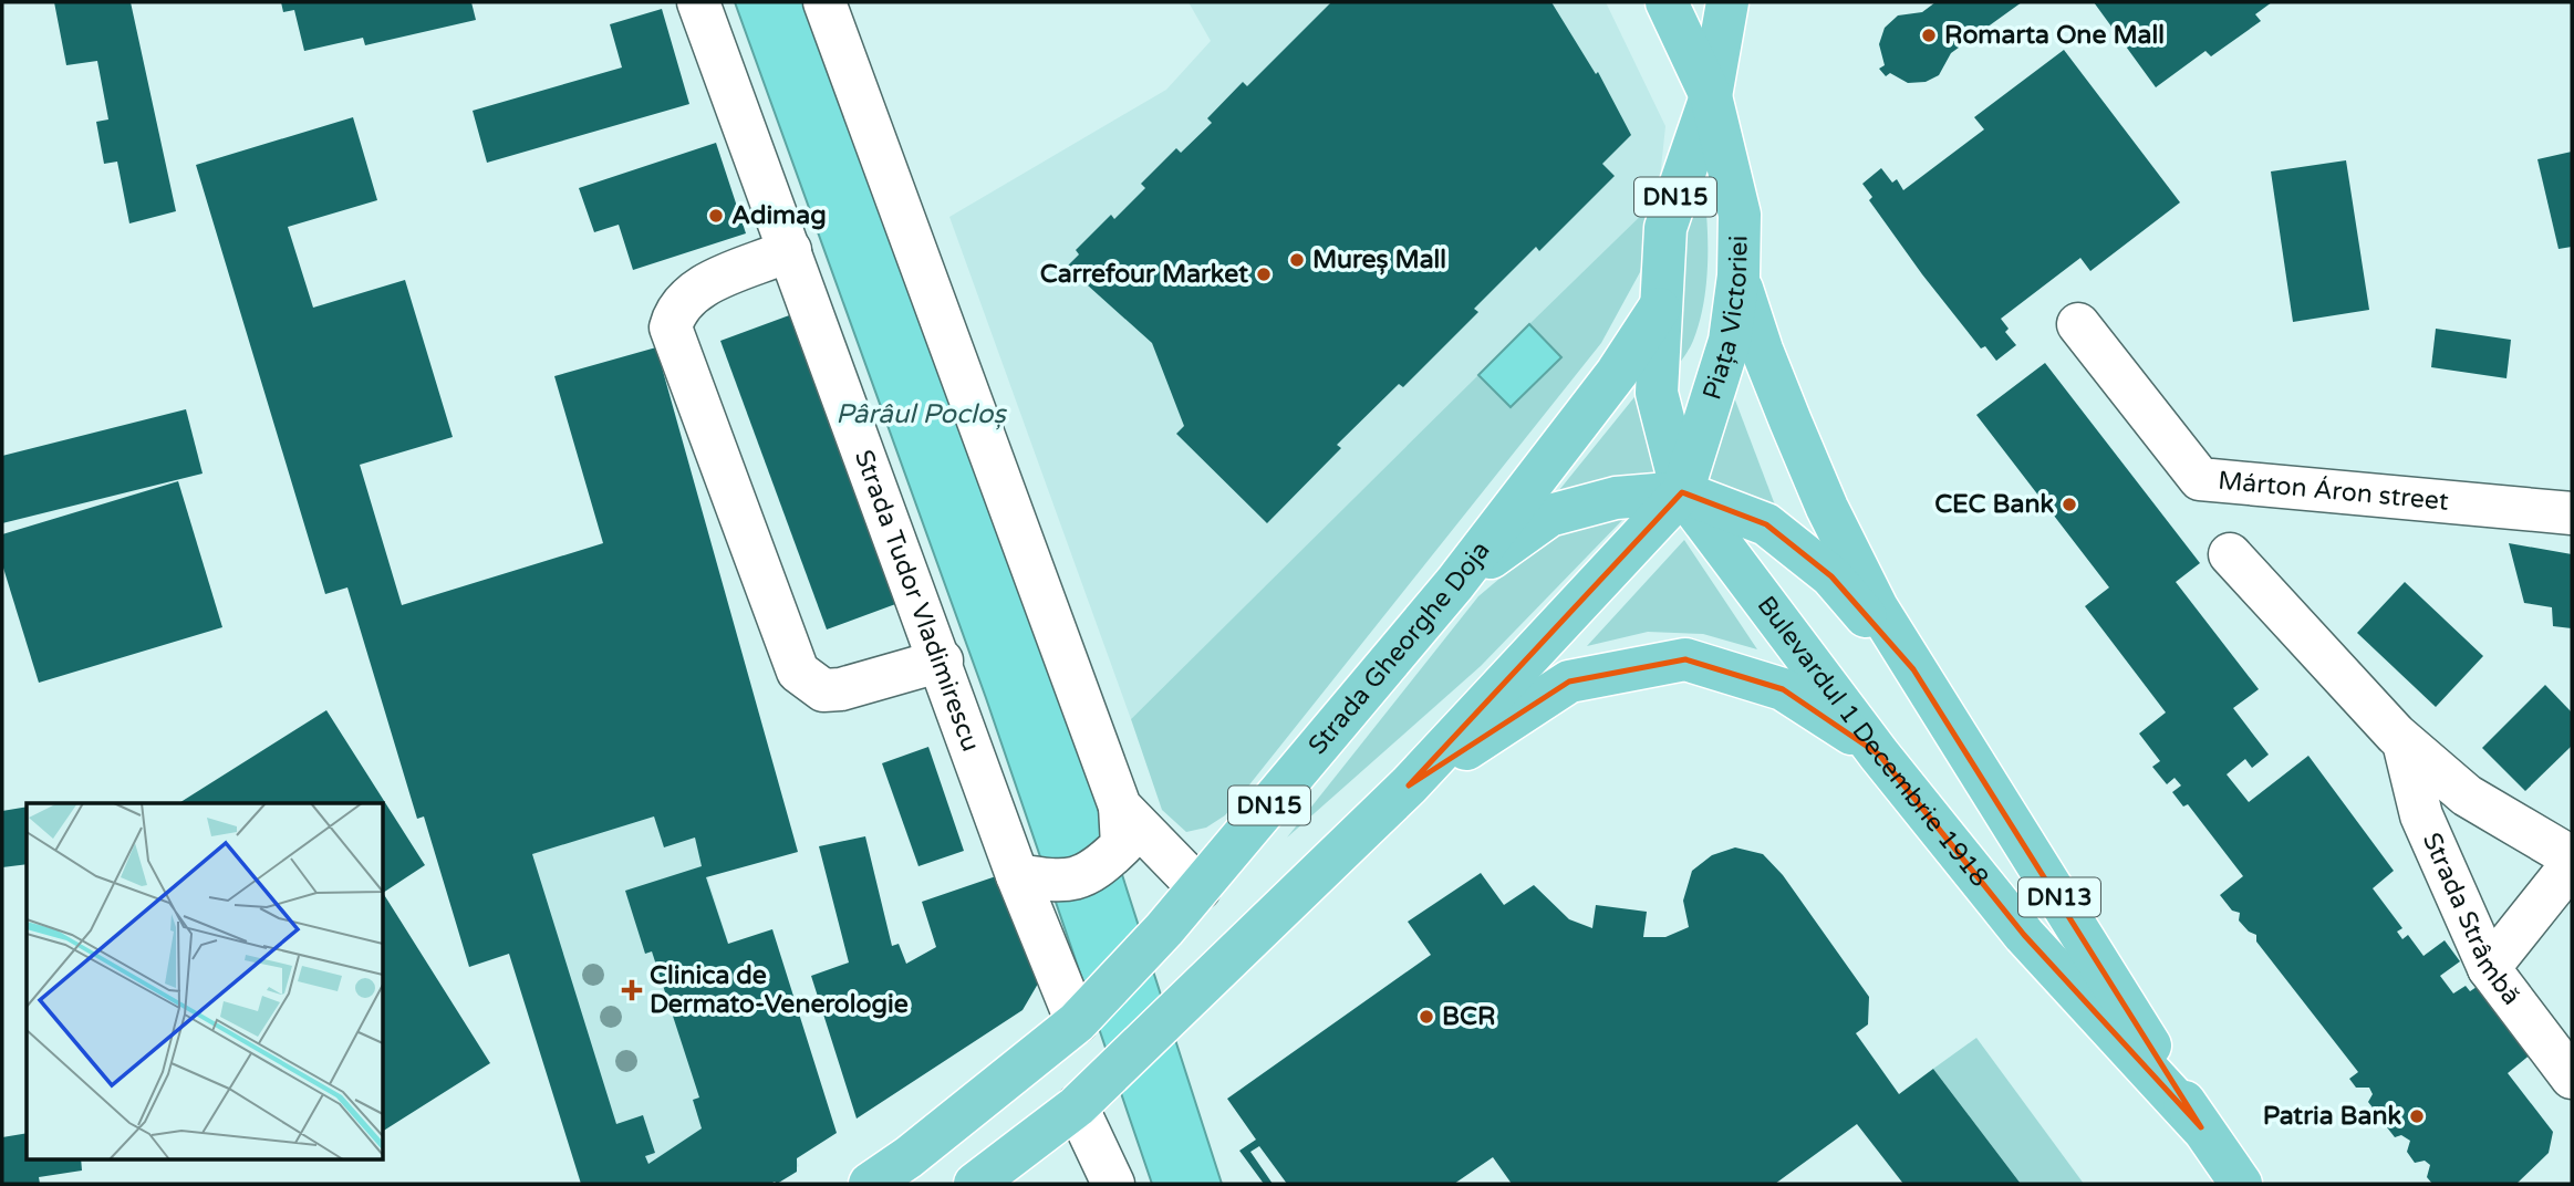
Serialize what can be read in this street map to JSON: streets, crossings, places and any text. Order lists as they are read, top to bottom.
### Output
{
  "streets": {
    "main road": [
      "DN15",
      "Piața Victoriei",
      "Strada Gheorghe Doja",
      "Bulevardul 1 Decembrie 1918",
      "DN13"
    ],
    "street": ["Márton Áron street", "Strada Tudor Vladimirescu", "Strada Strâmbă"]
  },
  "crossings": [
    ["DN15", "Piața Victoriei"],
    ["DN15", "Bulevardul 1 Decembrie 1918"],
    ["Piața Victoriei", "Strada Gheorghe Doja"],
    ["Piața Victoriei", "Bulevardul 1 Decembrie 1918"],
    ["Strada Tudor Vladimirescu", "Strada Gheorghe Doja"],
    ["Strada Gheorghe Doja", "Bulevardul 1 Decembrie 1918"]
  ],
  "water": ["Pârâul Pocloș"],
  "places": {
    "other": [
      "Romarta One Mall",
      "Adimag",
      "Mureș Mall",
      "Carrefour Market",
      "CEC Bank",
      "BCR",
      "Patria Bank"
    ],
    "health": ["Clinica de Dermato-Venerologie"]
  }
}
